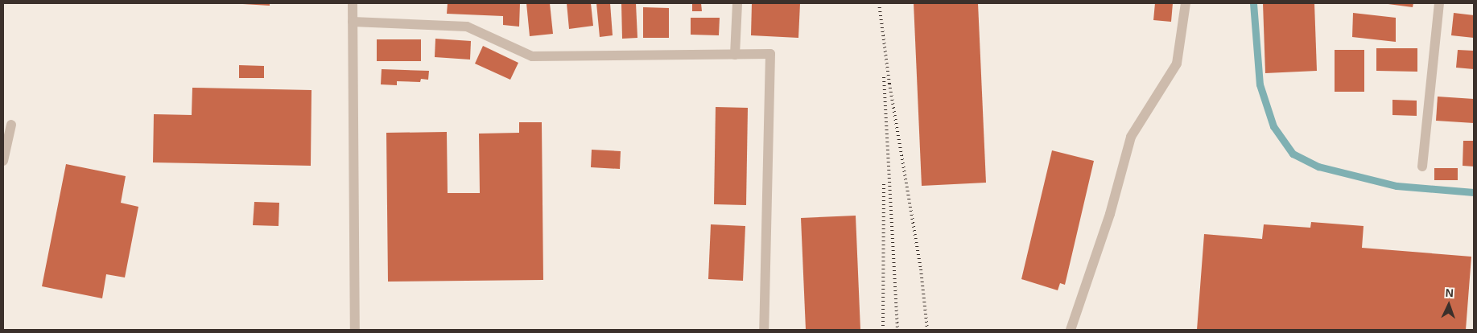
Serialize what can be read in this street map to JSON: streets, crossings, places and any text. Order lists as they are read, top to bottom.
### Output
{
  "north": "top"
}
